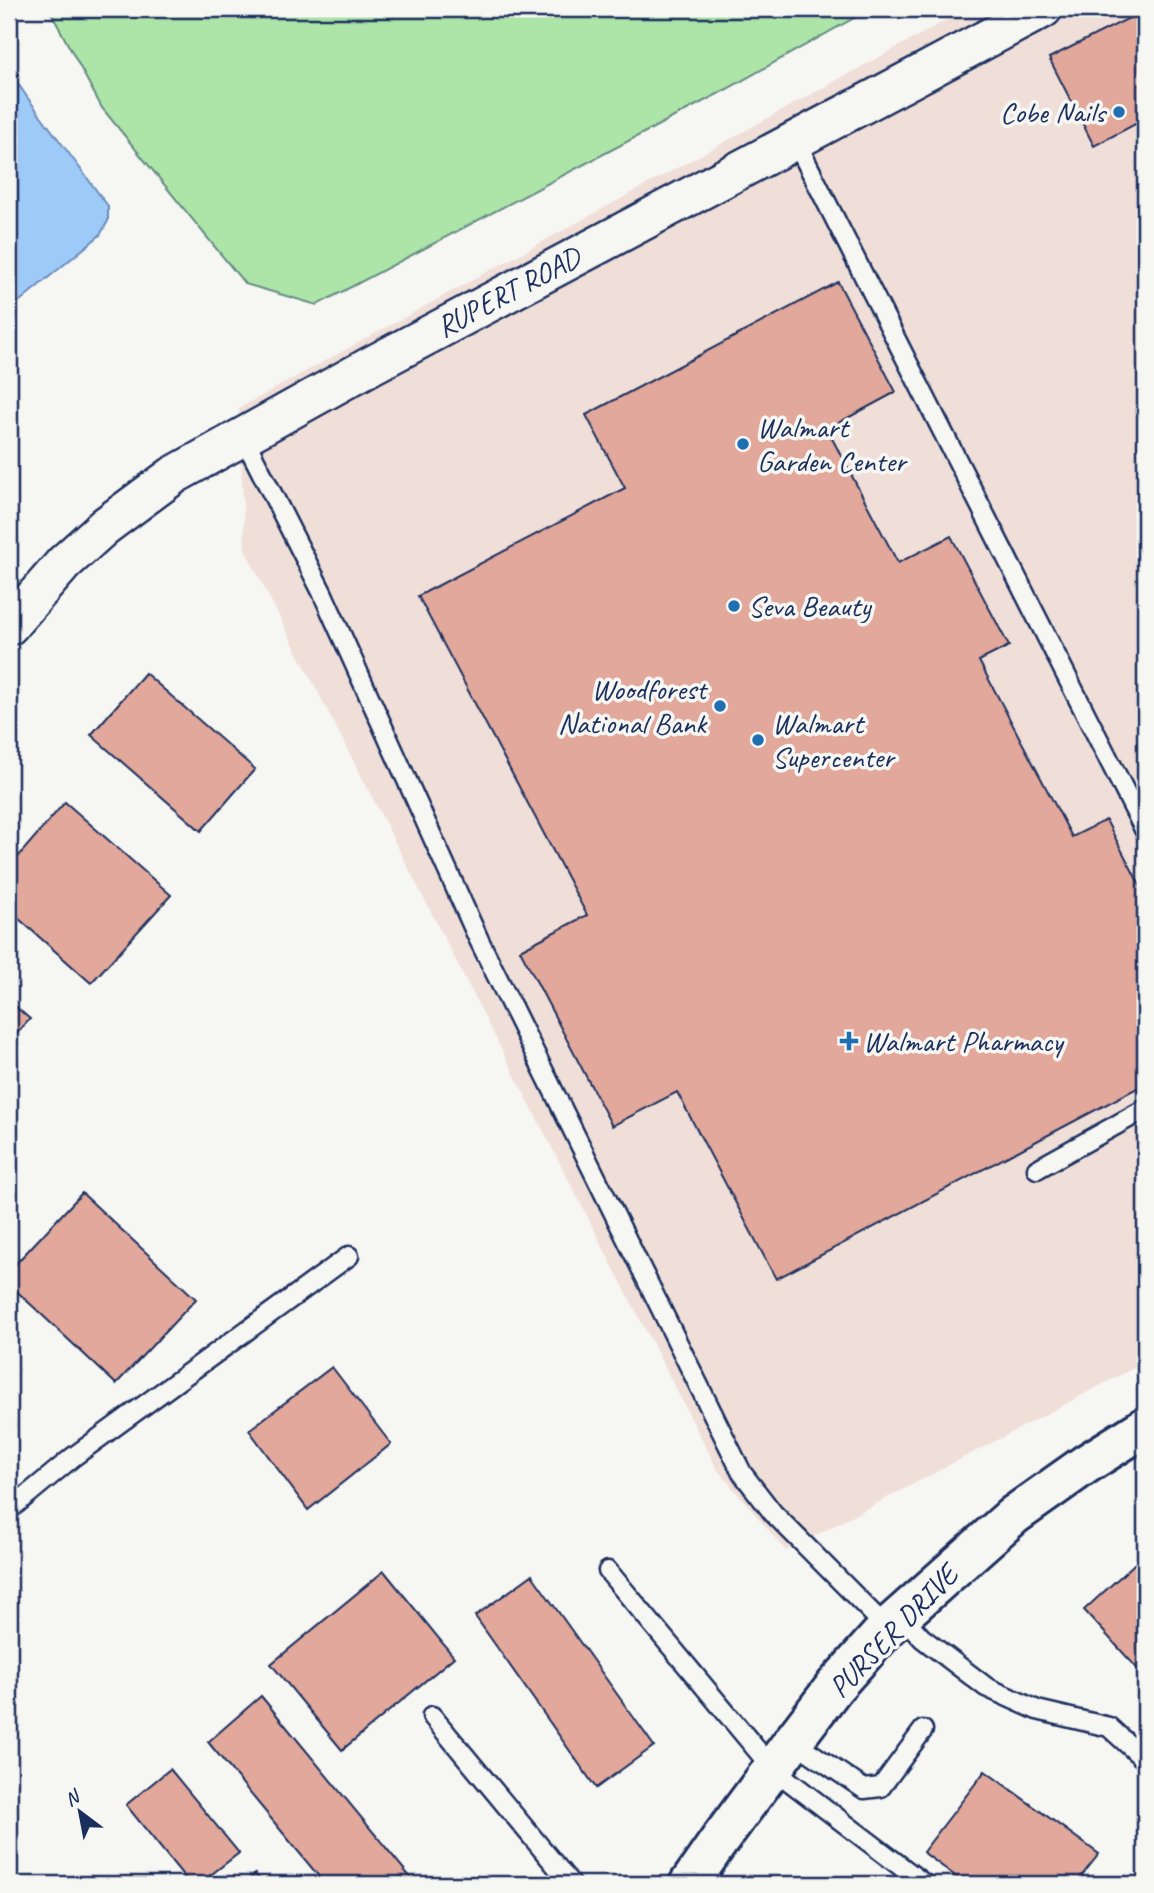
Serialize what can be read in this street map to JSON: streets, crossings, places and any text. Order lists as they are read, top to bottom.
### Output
{
  "streets": {
    "street": ["RUPERT ROAD", "PURSER DRIVE"]
  },
  "places": {
    "other": [
      "Cobe Nails",
      "Walmart Garden Center",
      "Seva Beauty",
      "Woodforest National Bank",
      "Walmart Supercenter"
    ],
    "health": ["Walmart Pharmacy"]
  },
  "north": "top left"
}
